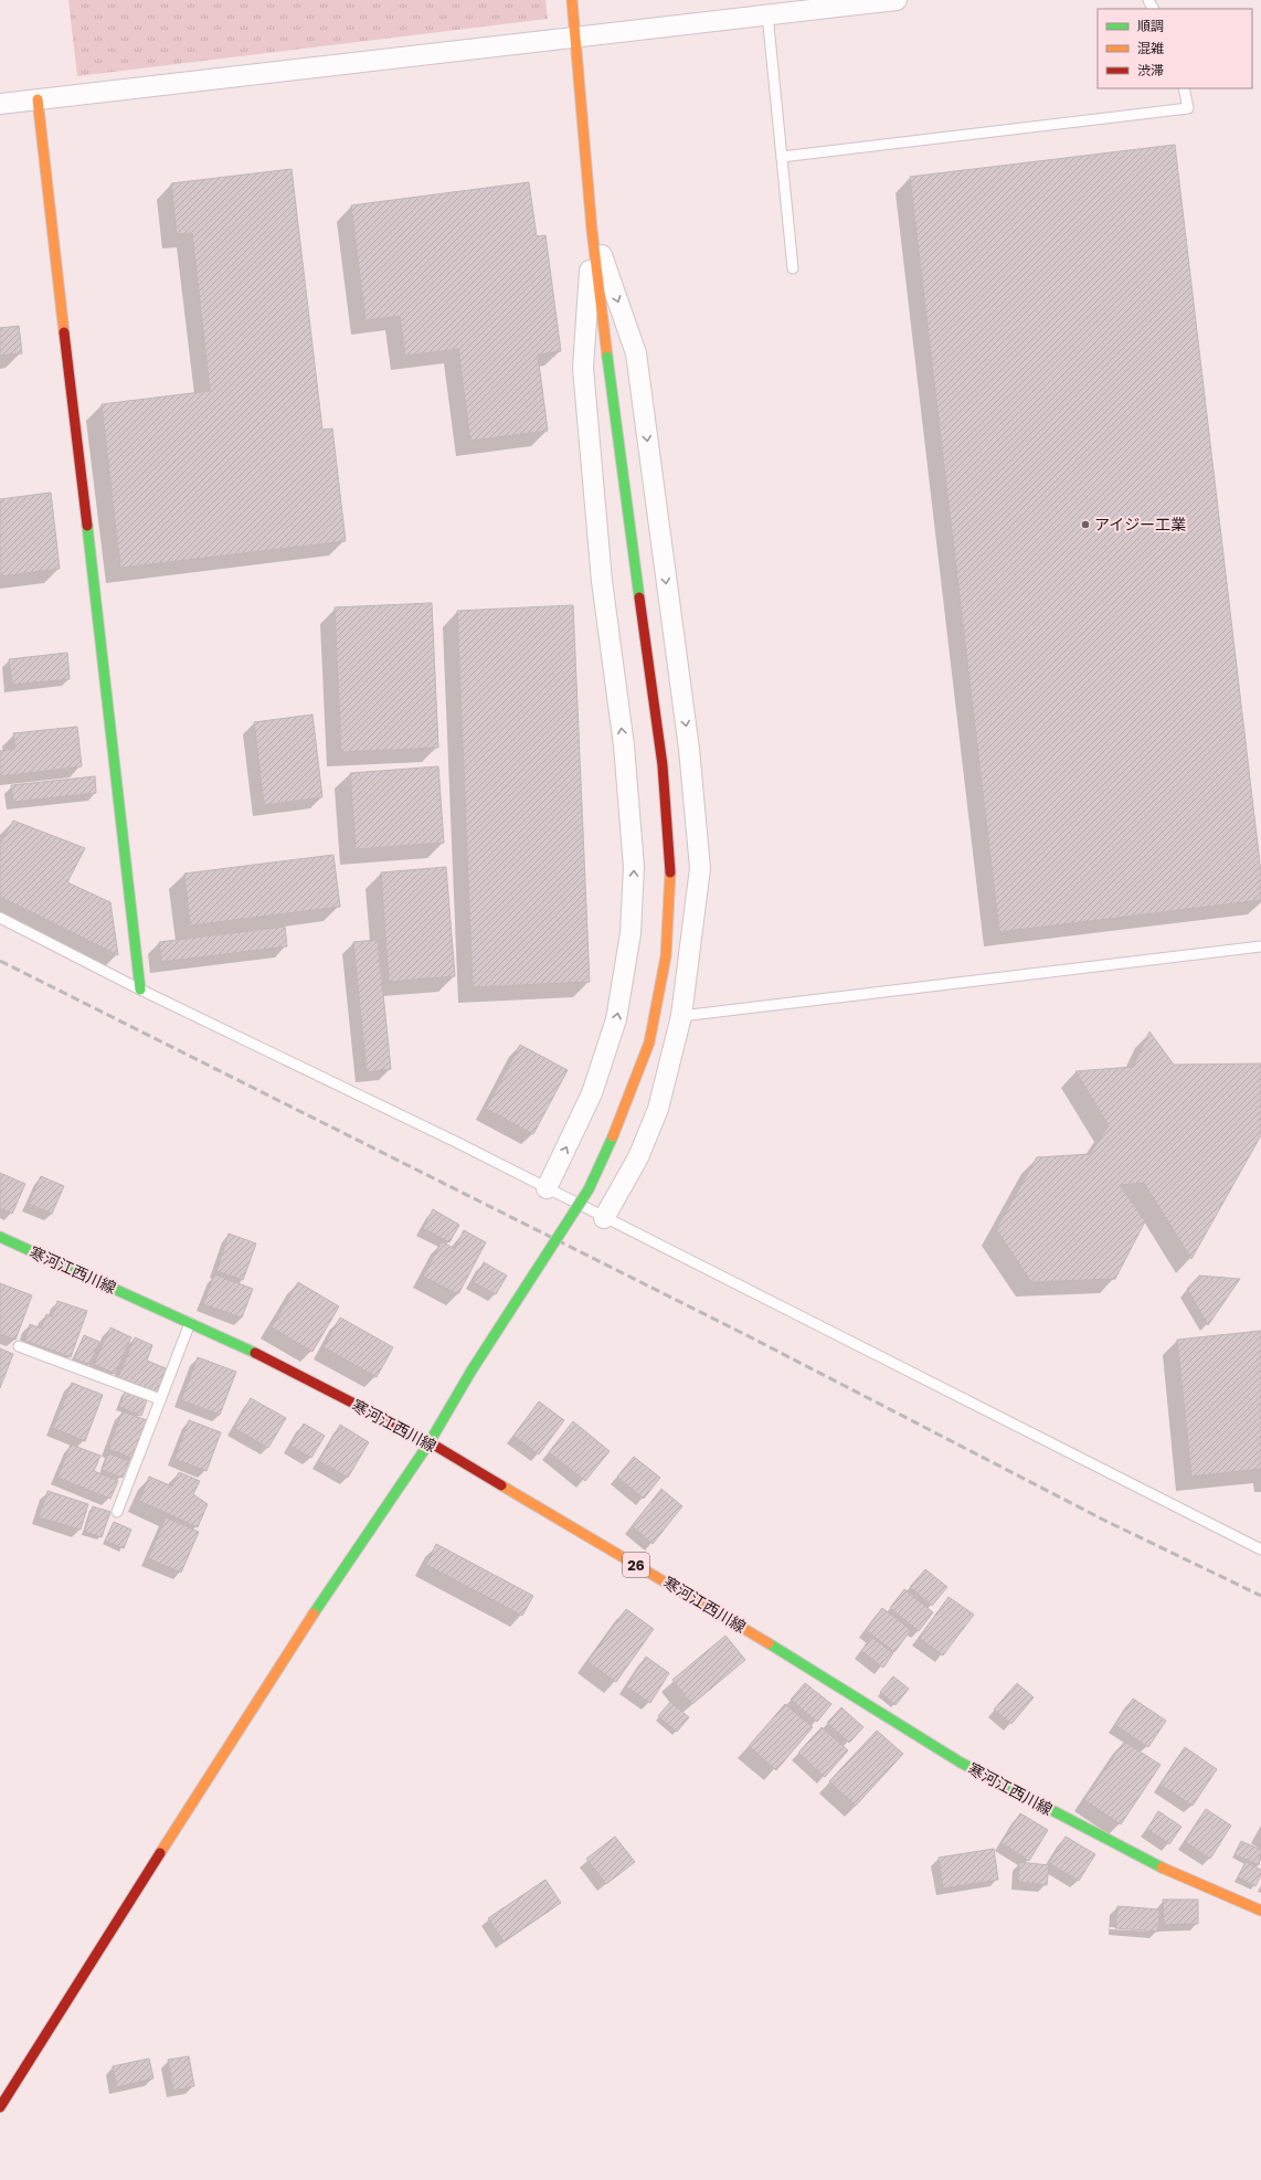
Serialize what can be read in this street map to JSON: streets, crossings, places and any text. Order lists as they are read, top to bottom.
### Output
{
  "streets": {
    "street": ["寒河江西川線", "26"]
  },
  "places": ["アイジー工業"],
  "legend": ["順調", "混雑", "渋滞"]
}
